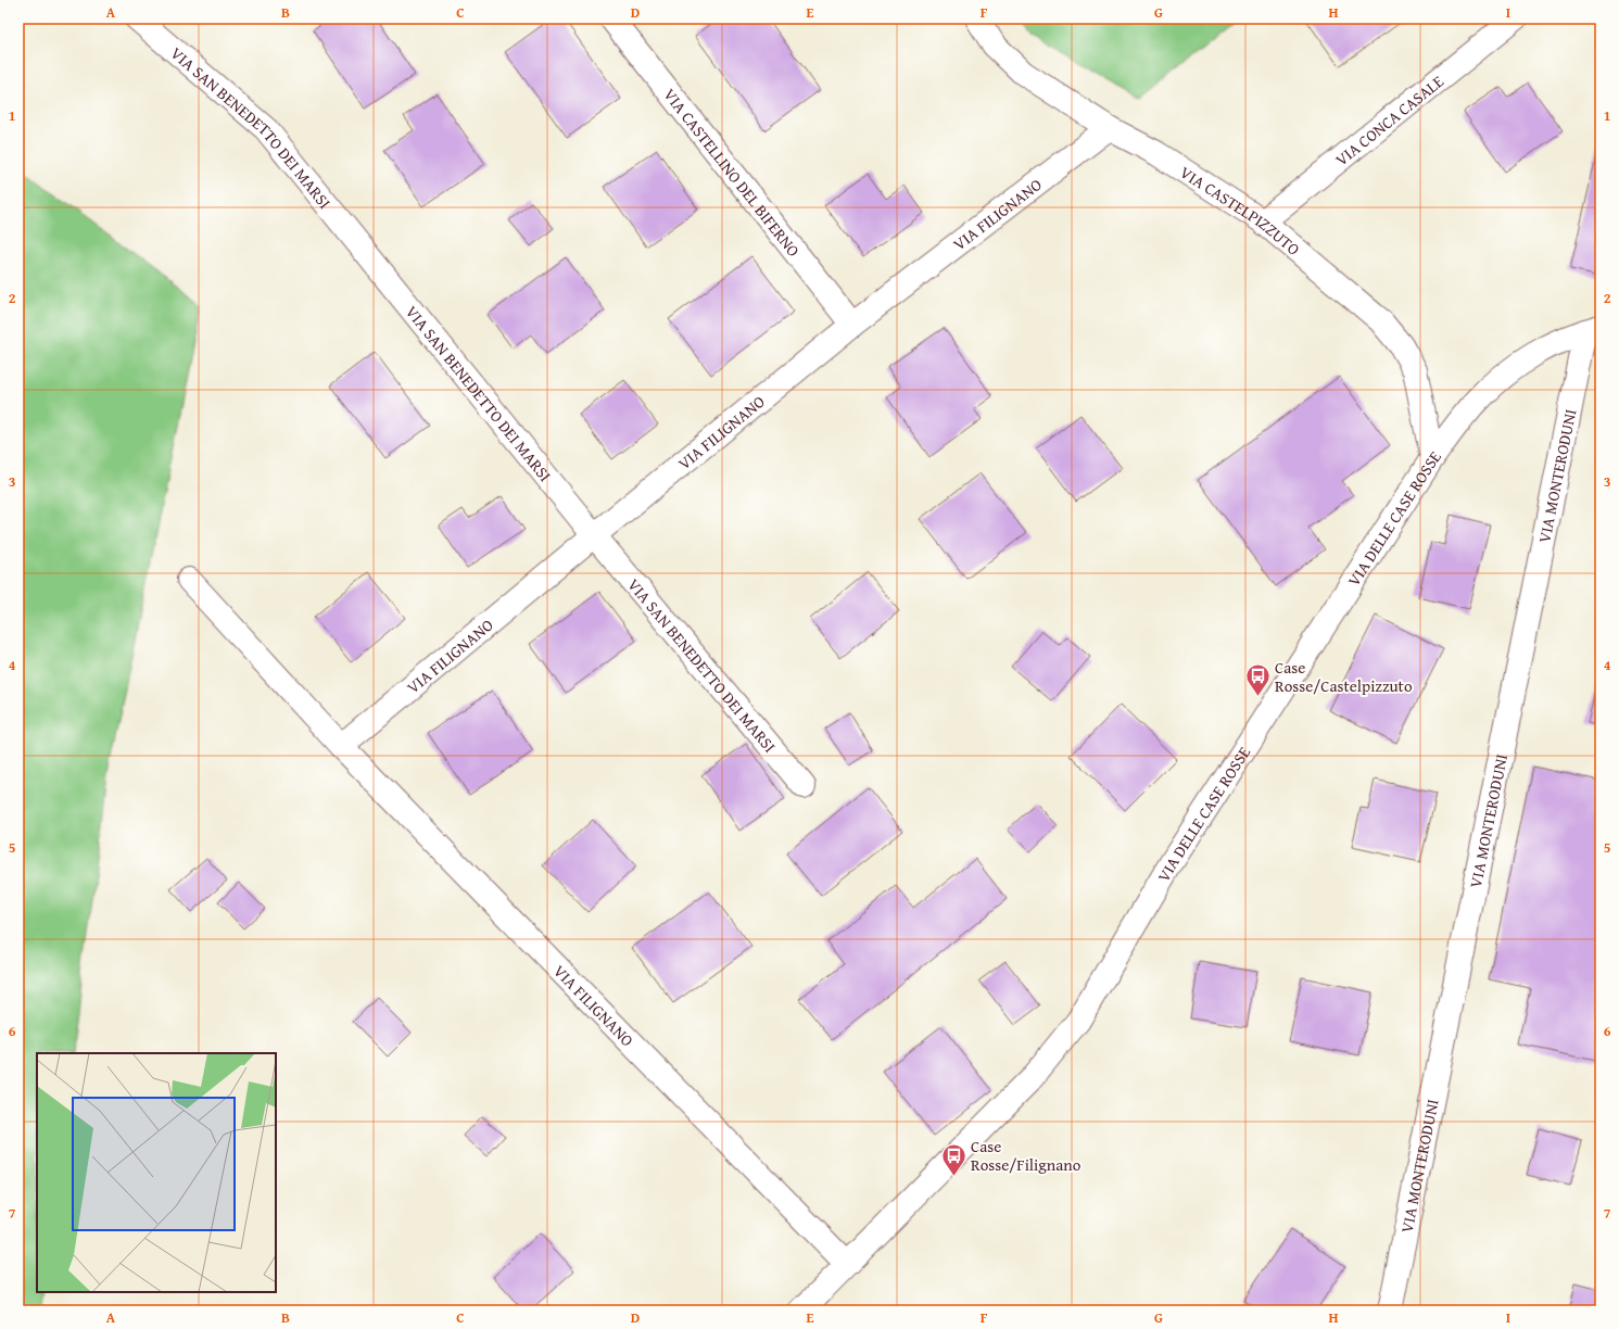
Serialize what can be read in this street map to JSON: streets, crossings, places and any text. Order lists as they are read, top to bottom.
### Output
{
  "streets": {
    "street": [
      "VIA CONCA CASALE",
      "VIA SAN BENEDETTO DEI MARSI",
      "VIA CASTELLINO DEL BIFERNO",
      "VIA CASTELPIZZUTO",
      "VIA FILIGNANO",
      "VIA MONTERODUNI",
      "VIA DELLE CASE ROSSE"
    ]
  },
  "crossings": [
    ["VIA CONCA CASALE", "VIA CASTELPIZZUTO"],
    ["VIA SAN BENEDETTO DEI MARSI", "VIA FILIGNANO"],
    ["VIA CASTELLINO DEL BIFERNO", "VIA FILIGNANO"],
    ["VIA CASTELPIZZUTO", "VIA FILIGNANO"],
    ["VIA CASTELPIZZUTO", "VIA DELLE CASE ROSSE"],
    ["VIA FILIGNANO", "VIA DELLE CASE ROSSE"],
    ["VIA MONTERODUNI", "VIA DELLE CASE ROSSE"]
  ],
  "places": {
    "bus stop": ["Case Rosse/Castelpizzuto", "Case Rosse/Filignano"]
  },
  "grid": {
    "columns": [
      "A",
      "B",
      "C",
      "D",
      "E",
      "F",
      "G",
      "H",
      "I"
    ],
    "rows": [
      "1",
      "2",
      "3",
      "4",
      "5",
      "6",
      "7"
    ]
  }
}
